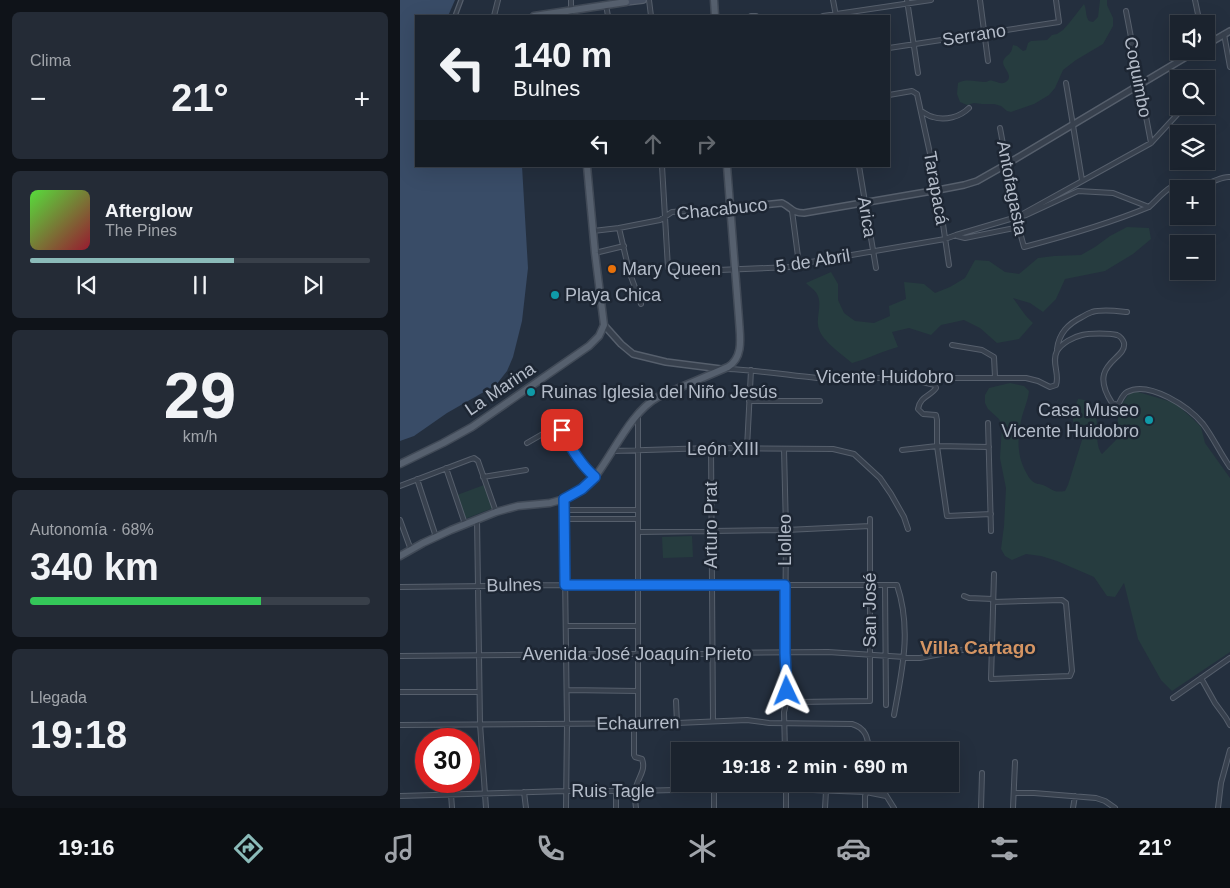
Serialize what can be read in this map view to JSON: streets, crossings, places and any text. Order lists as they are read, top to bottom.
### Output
{
  "streets": {
    "main road": ["La Marina"],
    "street": [
      "Serrano",
      "Coquimbo",
      "Tarapacá",
      "Antofagasta",
      "Chacabuco",
      "Arica",
      "5 de Abril",
      "Vicente Huidobro",
      "León XIII",
      "Arturo Prat",
      "Llolleo",
      "Bulnes",
      "San José",
      "Avenida José Joaquín Prieto",
      "Echaurren",
      "Ruis Tagle"
    ]
  },
  "crossings": [
    ["Coquimbo", "Chacabuco"],
    ["Coquimbo", "5 de Abril"],
    ["Tarapacá", "Chacabuco"],
    ["Tarapacá", "5 de Abril"],
    ["Antofagasta", "Chacabuco"],
    ["Antofagasta", "5 de Abril"],
    ["Chacabuco", "Arica"],
    ["Chacabuco", "5 de Abril"],
    ["Arica", "5 de Abril"],
    ["Vicente Huidobro", "La Marina"],
    ["León XIII", "Arturo Prat"],
    ["León XIII", "Llolleo"],
    ["Arturo Prat", "Bulnes"],
    ["Arturo Prat", "Avenida José Joaquín Prieto"],
    ["Arturo Prat", "Echaurren"],
    ["Llolleo", "Bulnes"],
    ["Llolleo", "San José"],
    ["Llolleo", "Avenida José Joaquín Prieto"],
    ["Llolleo", "Echaurren"],
    ["Bulnes", "San José"],
    ["Bulnes", "Avenida José Joaquín Prieto"],
    ["San José", "Avenida José Joaquín Prieto"]
  ],
  "districts": ["Villa Cartago"],
  "places": [
    "Mary Queen",
    "Playa Chica",
    "Ruinas Iglesia del Niño Jesús",
    "Casa Museo Vicente Huidobro"
  ],
  "page": {
    "tile": [
      "Clima",
      ["29", "km/h"],
      ["Autonomía · 68%", "340 km"],
      ["Llegada", "19:18"]
    ],
    "map_buttons": ["+", "−"],
    "turn": ["140 m", "Bulnes"],
    "heat": ["−", "21°", "+"],
    "song": ["Afterglow", "The Pines"],
    "limit": "30",
    "trip": "19:18 · 2 min · 690 m",
    "tabs": ["19:16", "21°"]
  }
}
